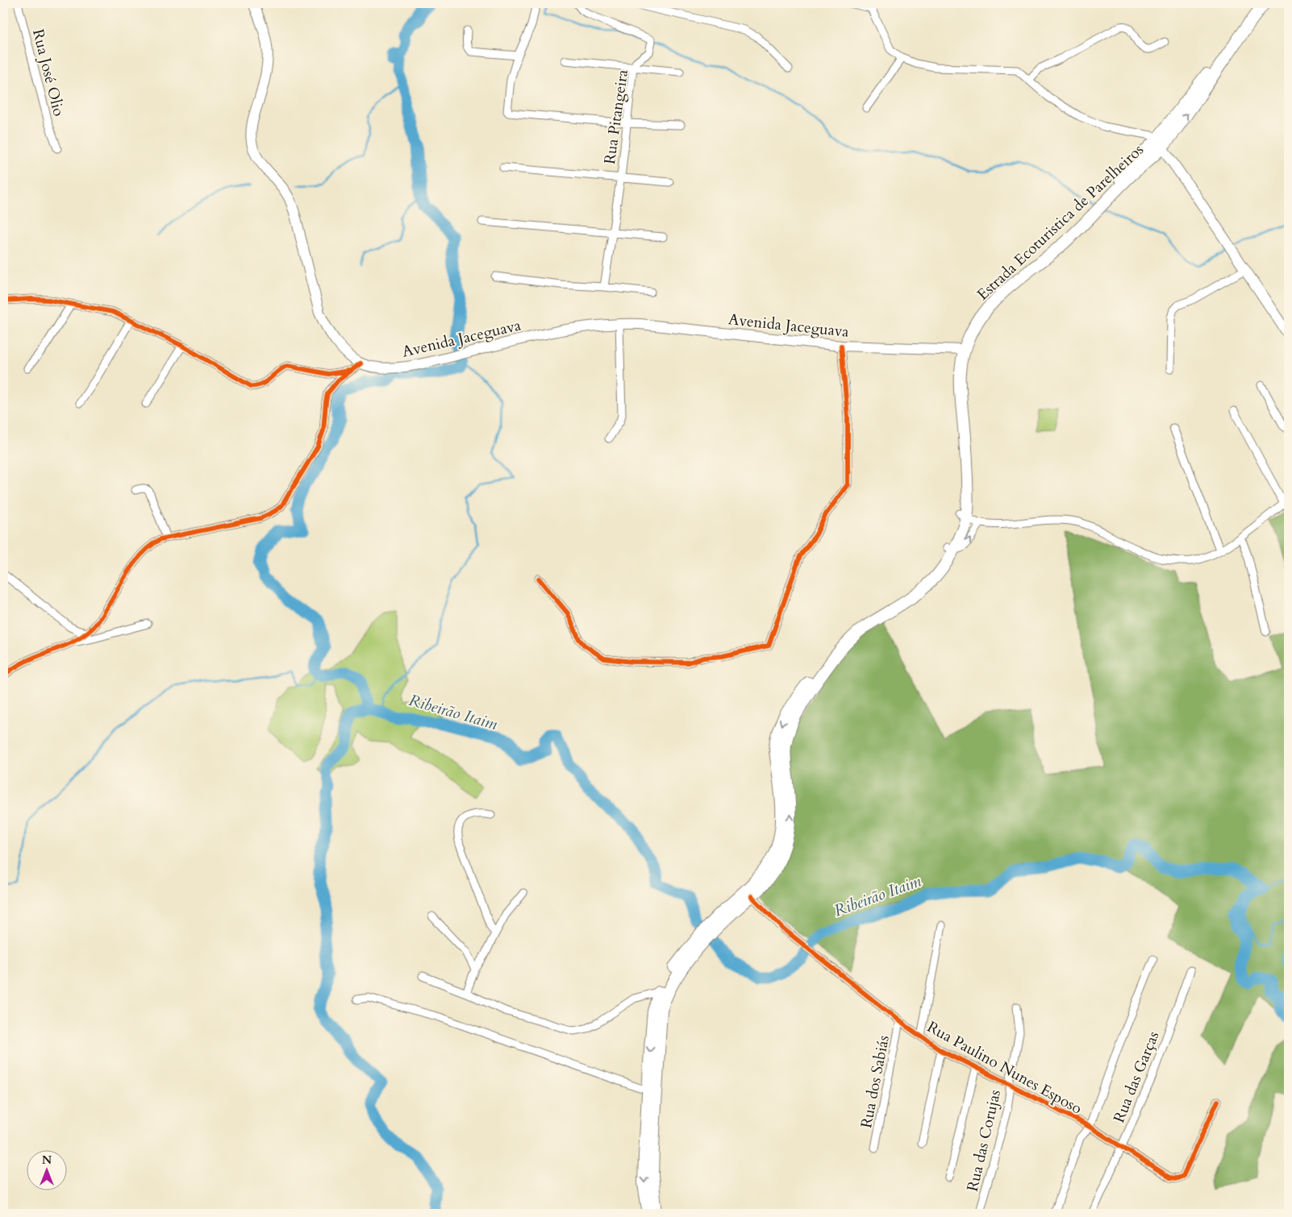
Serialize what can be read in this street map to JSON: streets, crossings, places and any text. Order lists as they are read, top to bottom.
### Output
{
  "streets": {
    "main road": ["Estrada Ecoturistica de Parelheiros", "Avenida Jaceguava"],
    "street": [
      "Rua José Olio",
      "Rua Pitangeira",
      "Rua Paulino Nunes Esposo",
      "Rua das Garças",
      "Rua dos Sabiás",
      "Rua das Corujas"
    ]
  },
  "crossings": [
    ["Estrada Ecoturistica de Parelheiros", "Avenida Jaceguava"],
    ["Estrada Ecoturistica de Parelheiros", "Rua Paulino Nunes Esposo"],
    ["Rua Paulino Nunes Esposo", "Rua das Garças"],
    ["Rua Paulino Nunes Esposo", "Rua dos Sabiás"],
    ["Rua Paulino Nunes Esposo", "Rua das Corujas"]
  ],
  "water": ["Ribeirão Itaim"],
  "north": "top"
}
